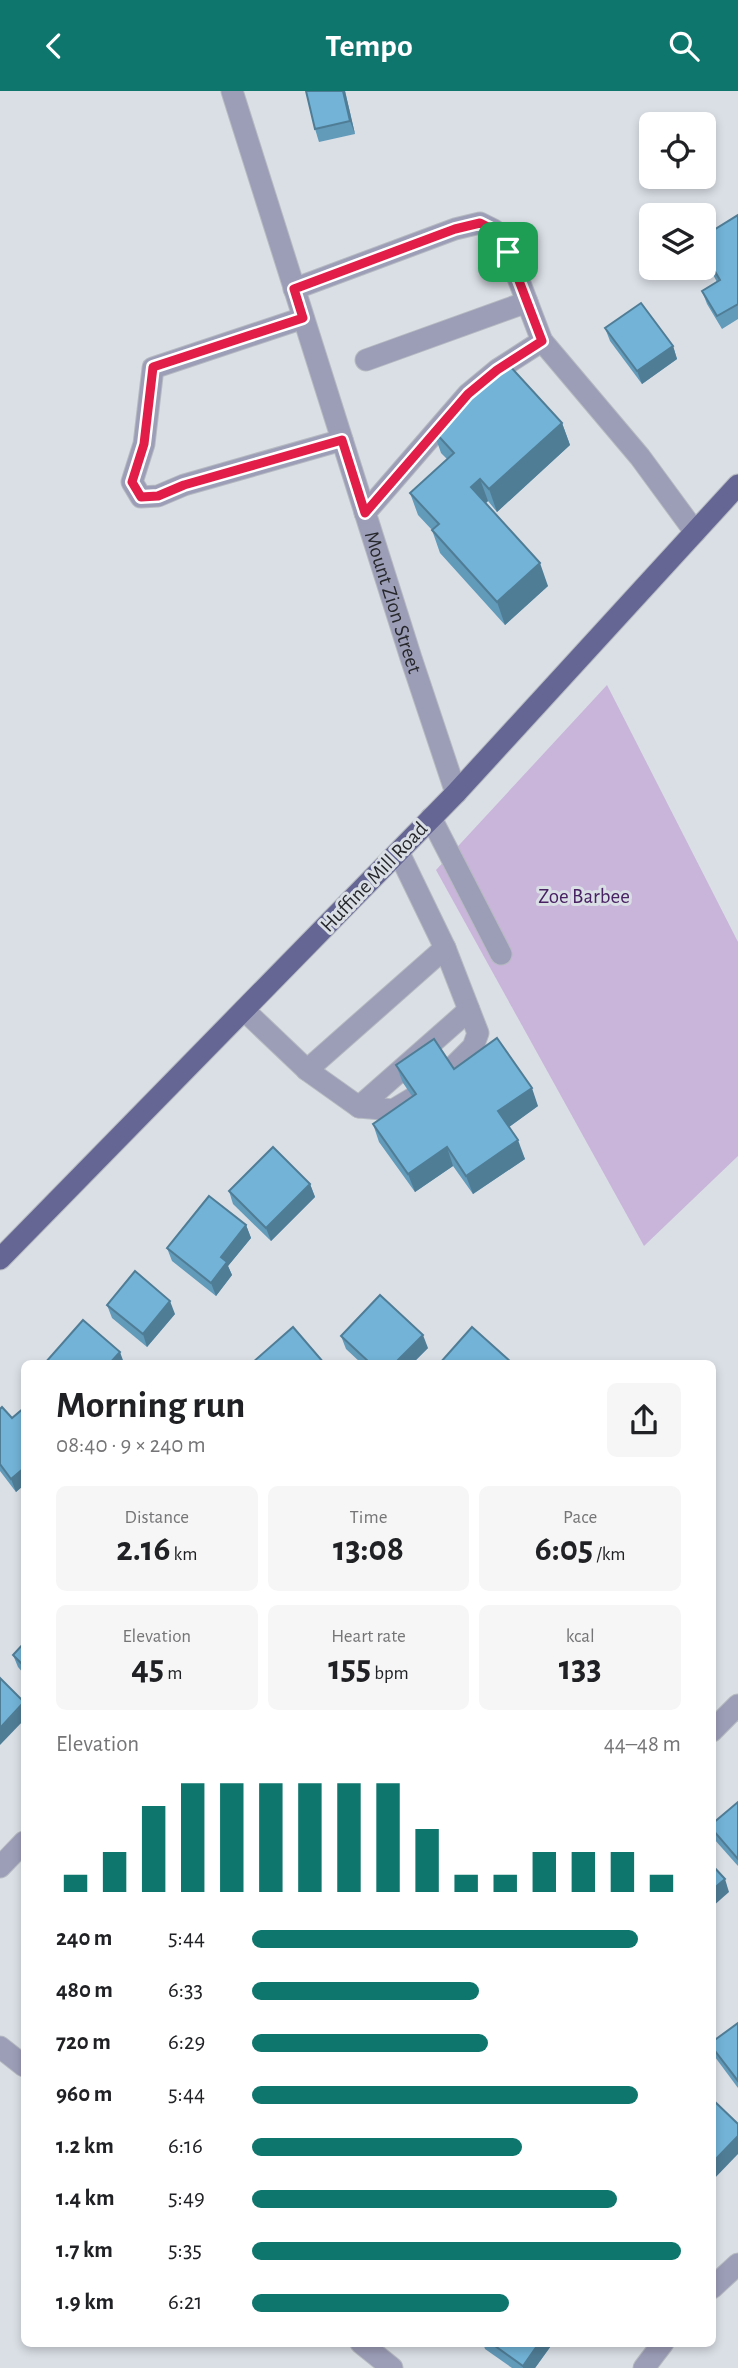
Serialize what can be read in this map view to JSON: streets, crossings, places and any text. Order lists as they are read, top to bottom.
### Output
{
  "streets": {
    "main road": ["Huffine Mill Road"],
    "street": ["Mount Zion Street"]
  },
  "crossings": [
    ["Mount Zion Street", "Huffine Mill Road"]
  ],
  "parks": ["Zoe Barbee"],
  "page": {
    "header": "Tempo",
    "heading": ["Morning run", "08:40 · 9 × 240 m"],
    "stats": [
      ["Distance", "2.16 km"],
      ["Time", "13:08"],
      ["Pace", "6:05 /km"],
      ["Elevation", "45 m"],
      ["Heart rate", "155 bpm"],
      ["kcal", "133"]
    ],
    "chart": ["Elevation", "44–48 m"],
    "list": [
      {
        "name": "240 m",
        "note": "5:44"
      },
      {
        "name": "480 m",
        "note": "6:33"
      },
      {
        "name": "720 m",
        "note": "6:29"
      },
      {
        "name": "960 m",
        "note": "5:44"
      },
      {
        "name": "1.2 km",
        "note": "6:16"
      },
      {
        "name": "1.4 km",
        "note": "5:49"
      },
      {
        "name": "1.7 km",
        "note": "5:35"
      },
      {
        "name": "1.9 km",
        "note": "6:21"
      }
    ]
  }
}
